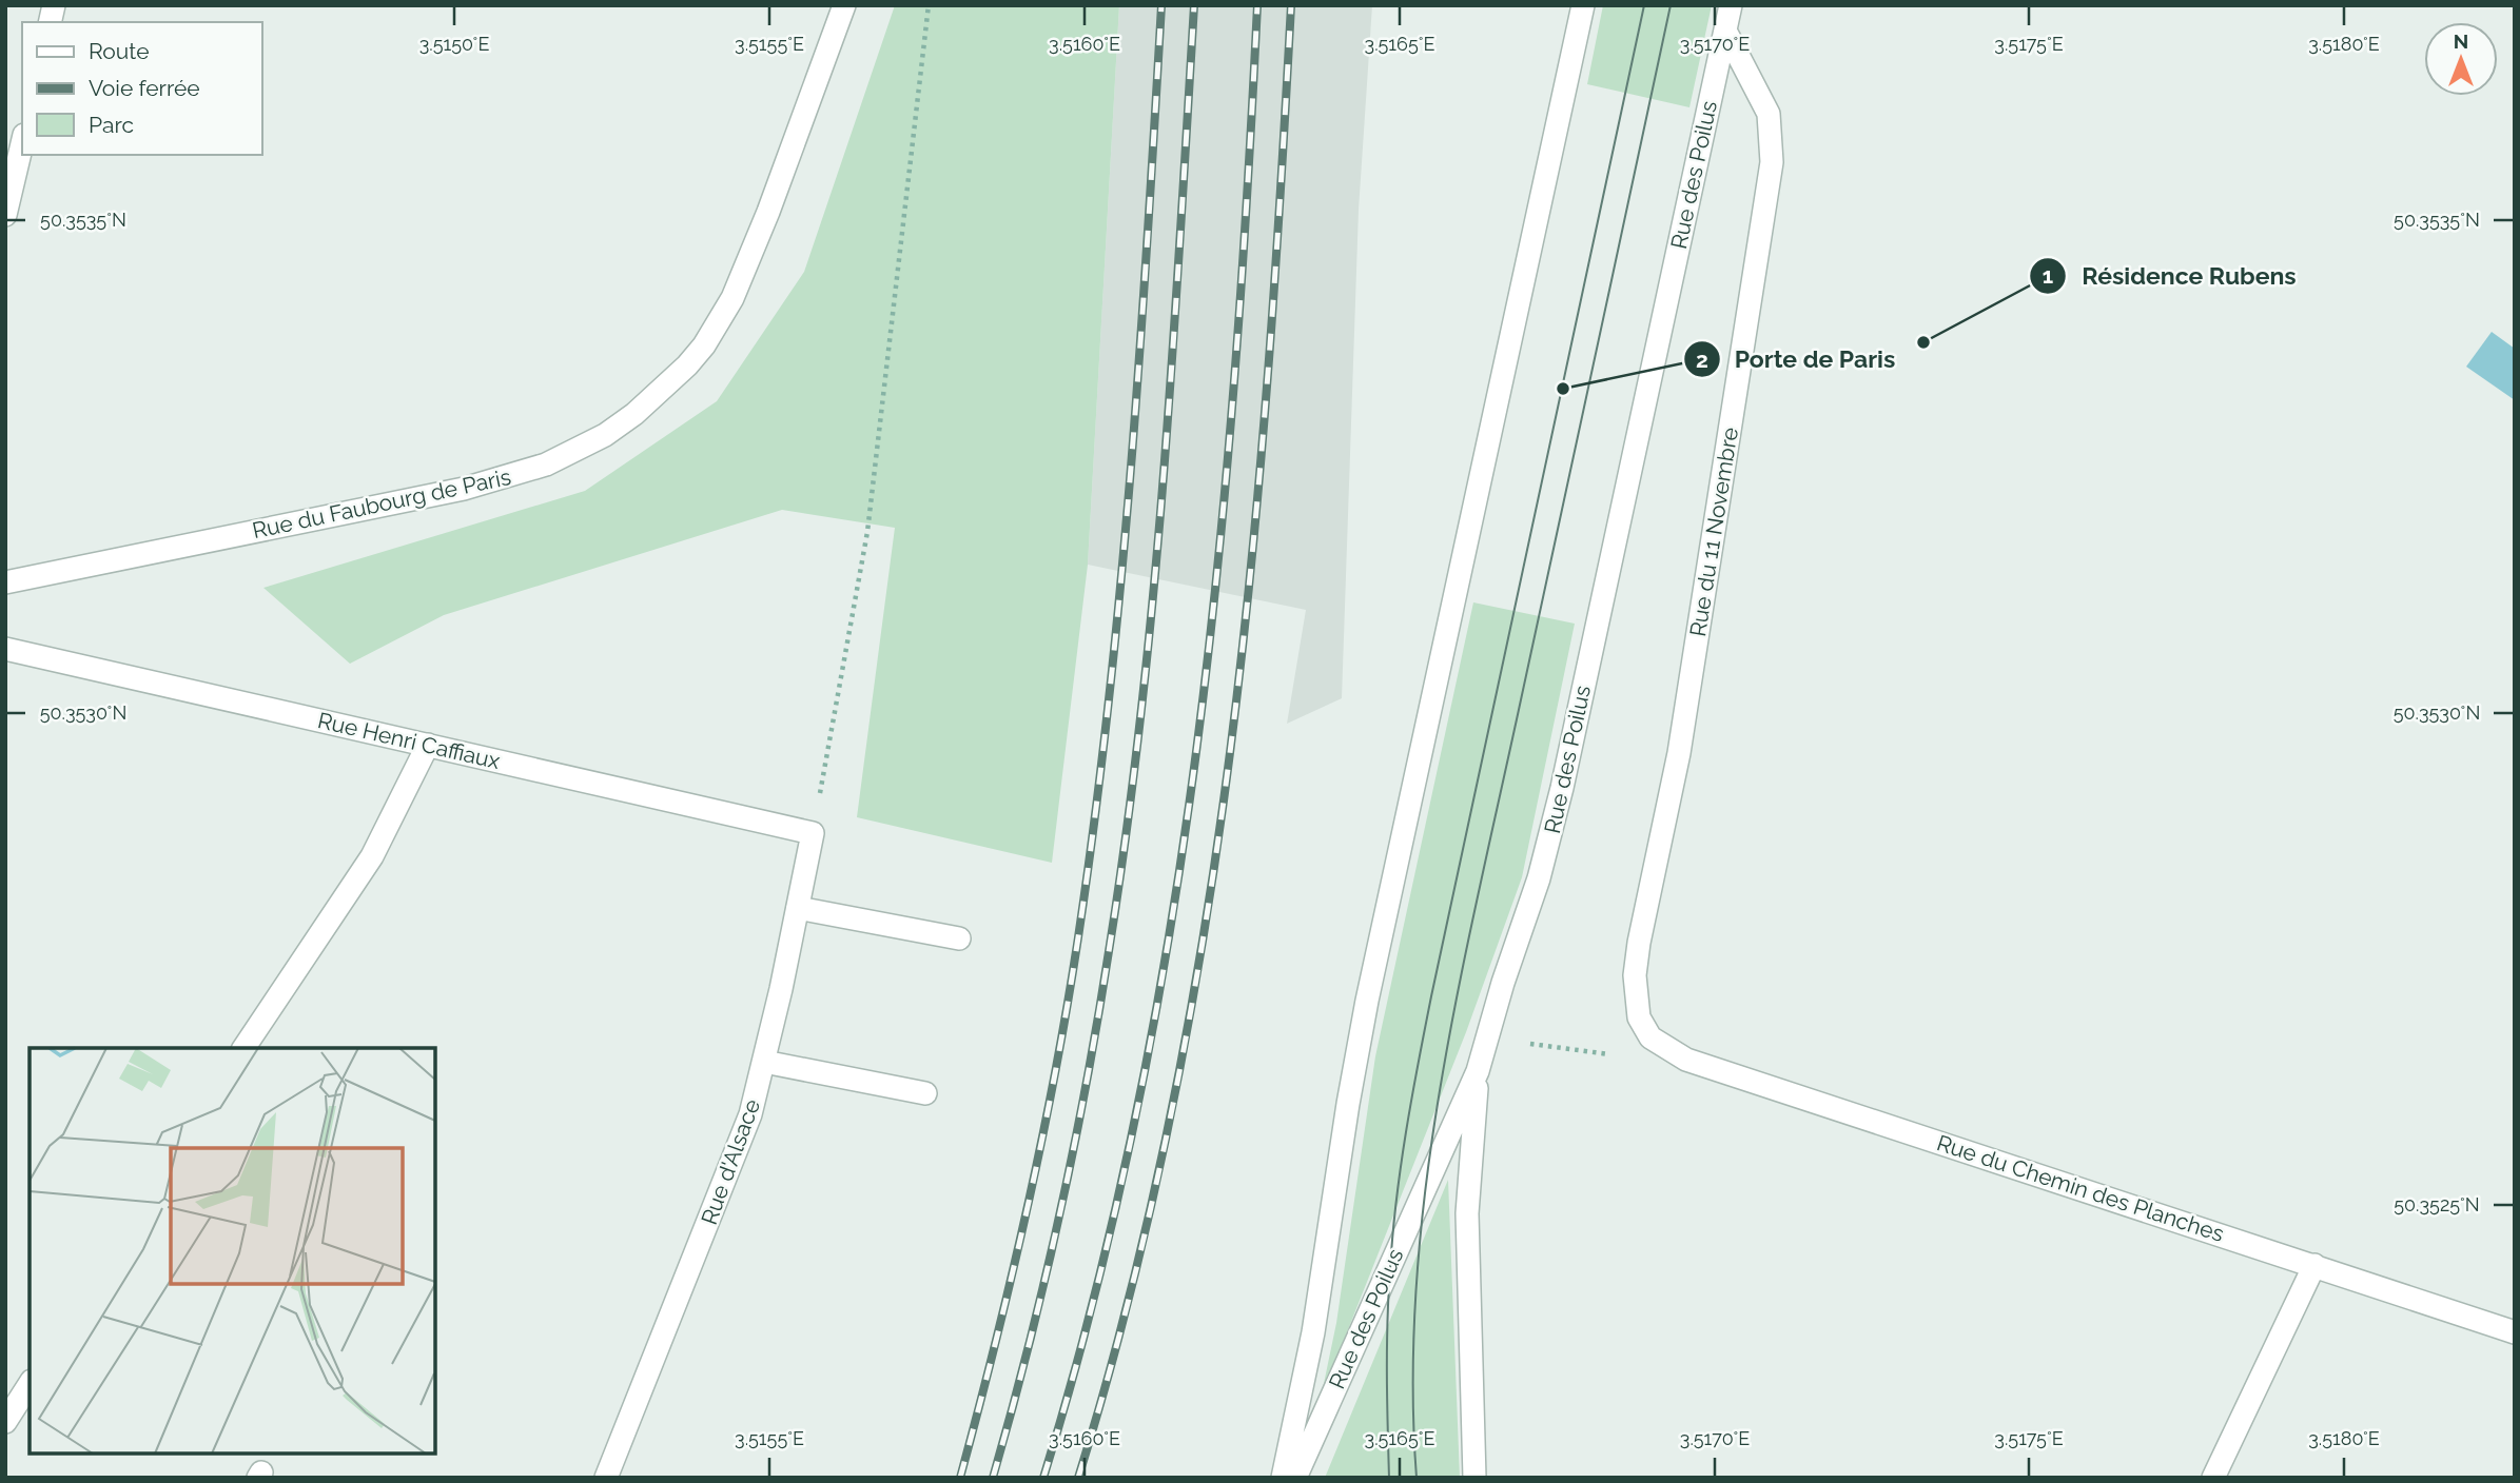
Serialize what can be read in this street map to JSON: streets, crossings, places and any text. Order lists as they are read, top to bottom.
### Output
{
  "streets": {
    "street": [
      "Rue des Poilus",
      "Rue du Faubourg de Paris",
      "Rue du 11 Novembre",
      "Rue Henri Caffiaux",
      "Rue d'Alsace",
      "Rue du Chemin des Planches"
    ]
  },
  "crossings": [
    ["Rue des Poilus", "Rue du 11 Novembre"],
    ["Rue du 11 Novembre", "Rue du Chemin des Planches"],
    ["Rue Henri Caffiaux", "Rue d'Alsace"]
  ],
  "places": ["Résidence Rubens", "Porte de Paris"],
  "legend": ["Route", "Voie ferrée", "Parc"],
  "north": "top",
  "coordinates": [
    "3.5150°E",
    "3.5155°E",
    "3.5160°E",
    "3.5165°E",
    "3.5170°E",
    "3.5175°E",
    "3.5180°E",
    "50.3535°N",
    "50.3530°N",
    "50.3525°N"
  ]
}
